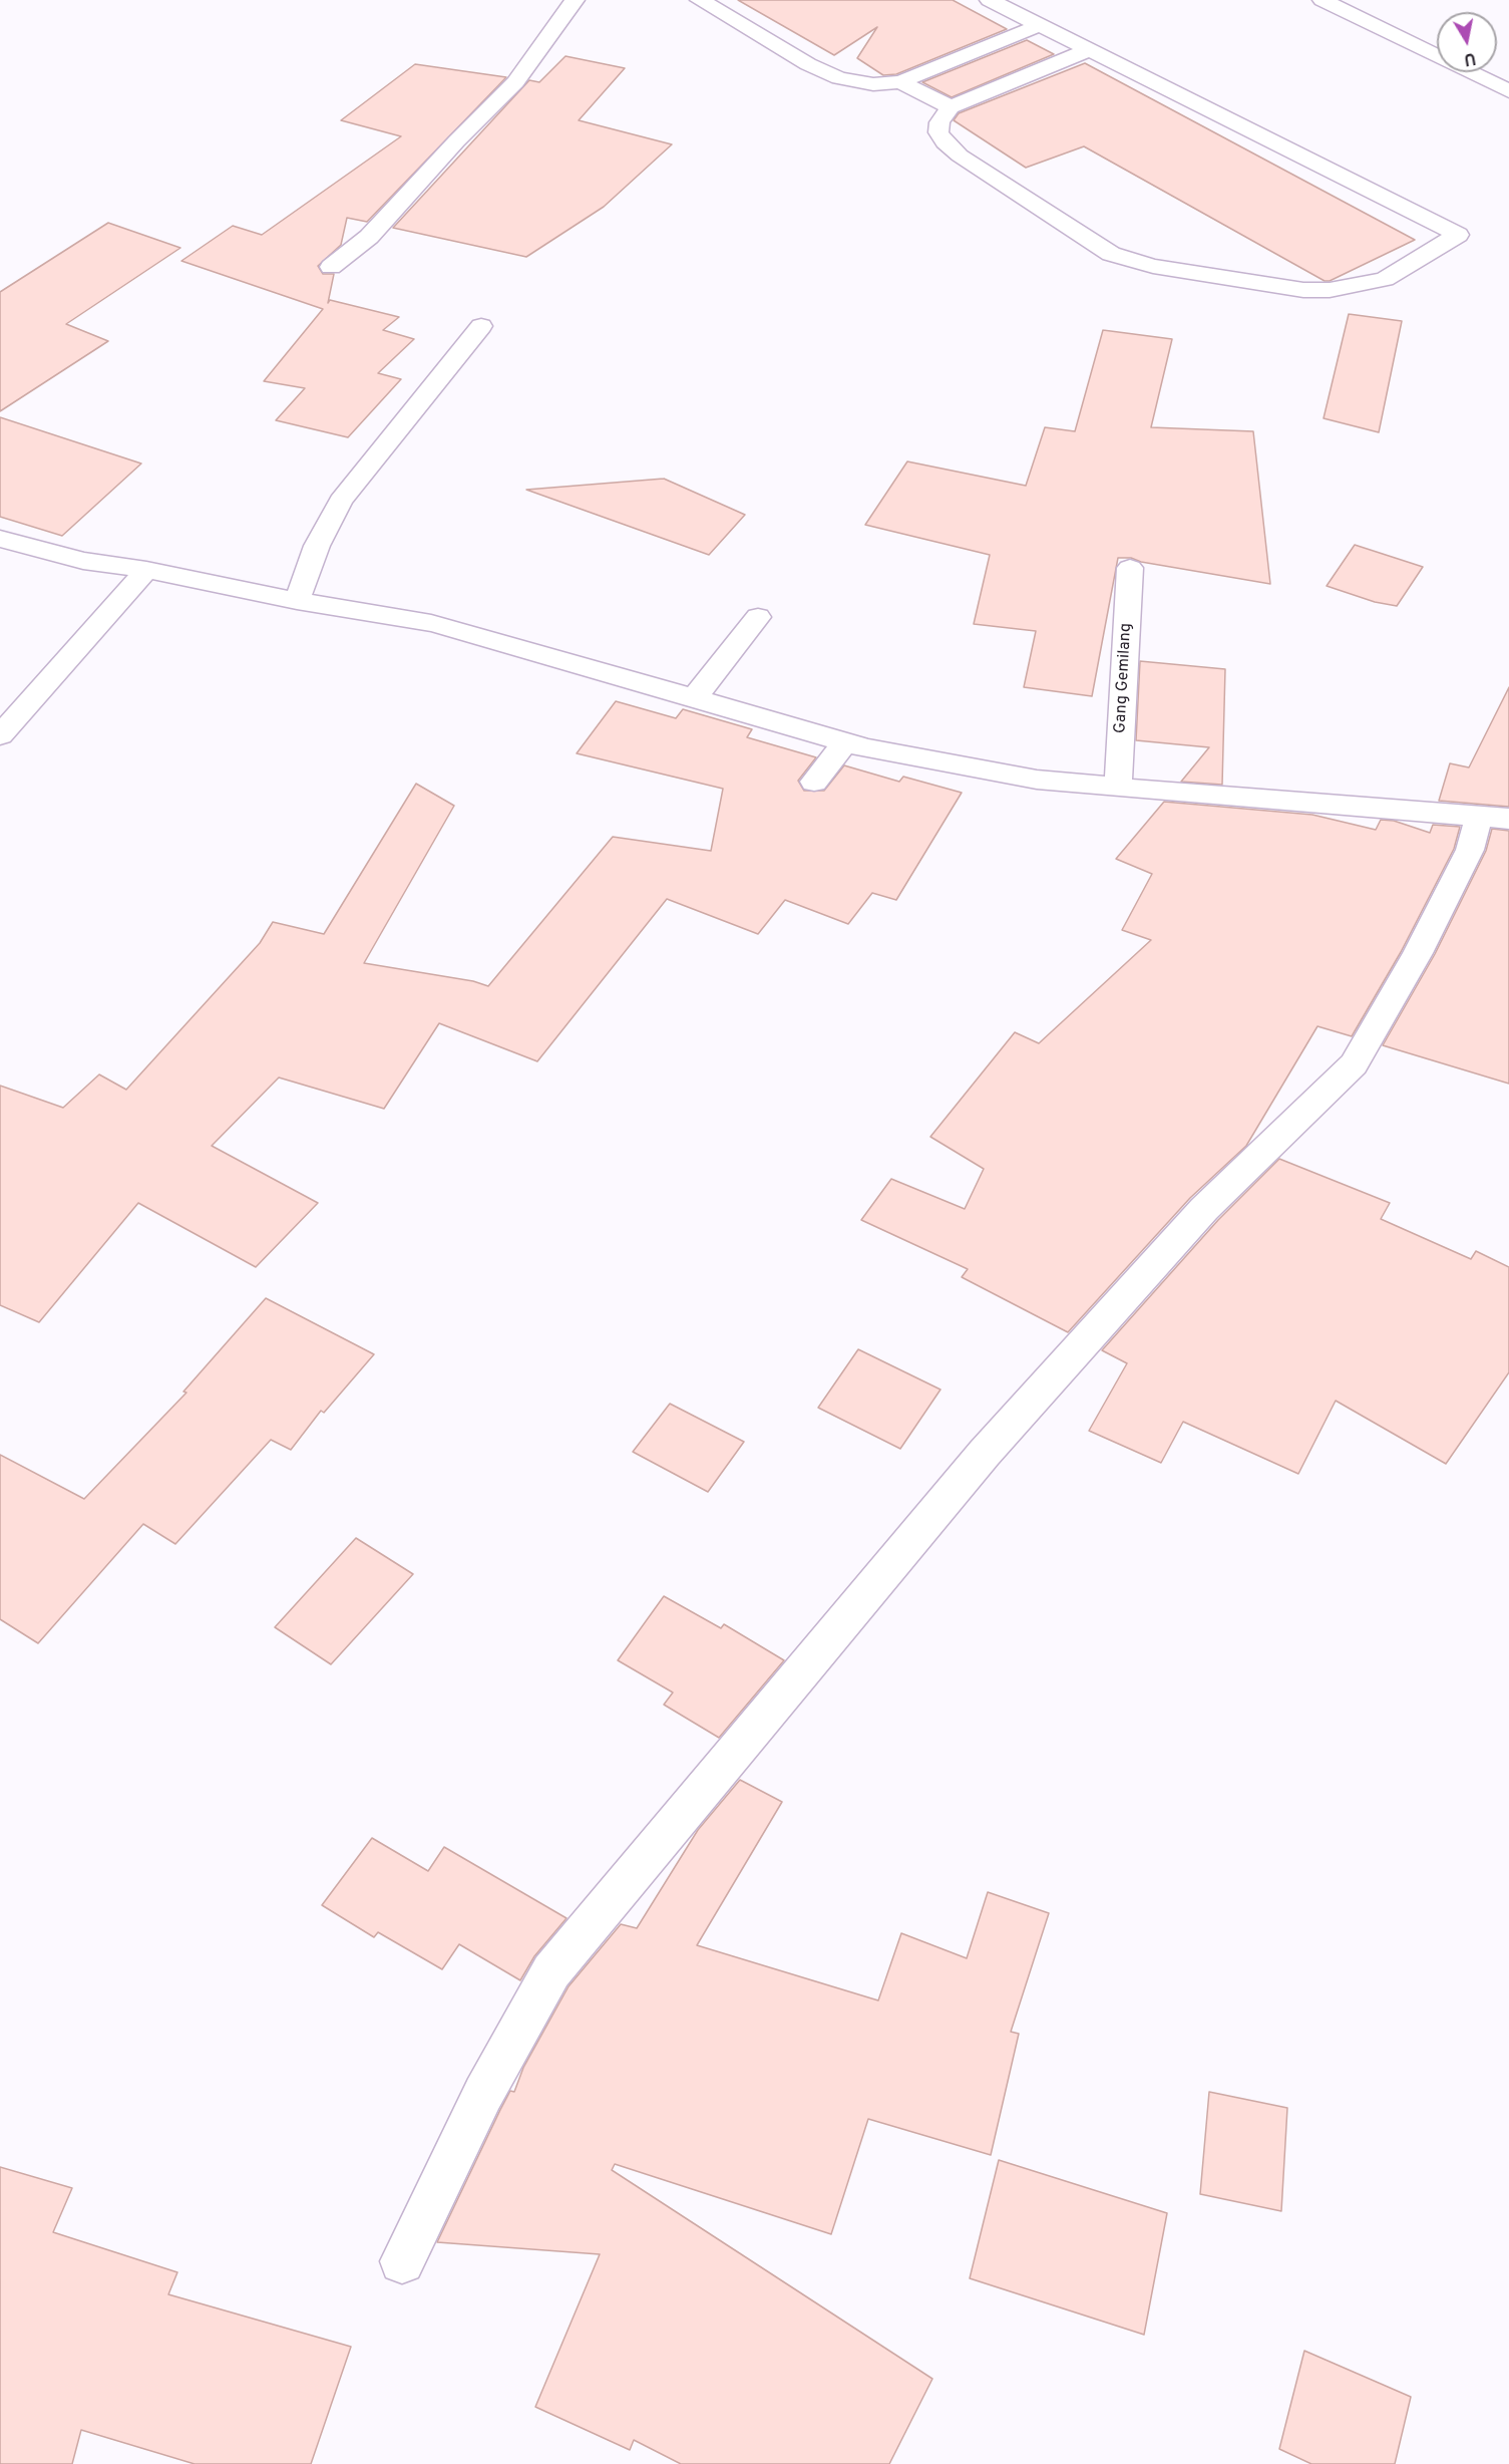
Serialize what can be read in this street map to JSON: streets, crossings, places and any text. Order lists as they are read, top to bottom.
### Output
{
  "streets": {
    "street": ["Gang Gemilang"]
  },
  "north": "bottom"
}
